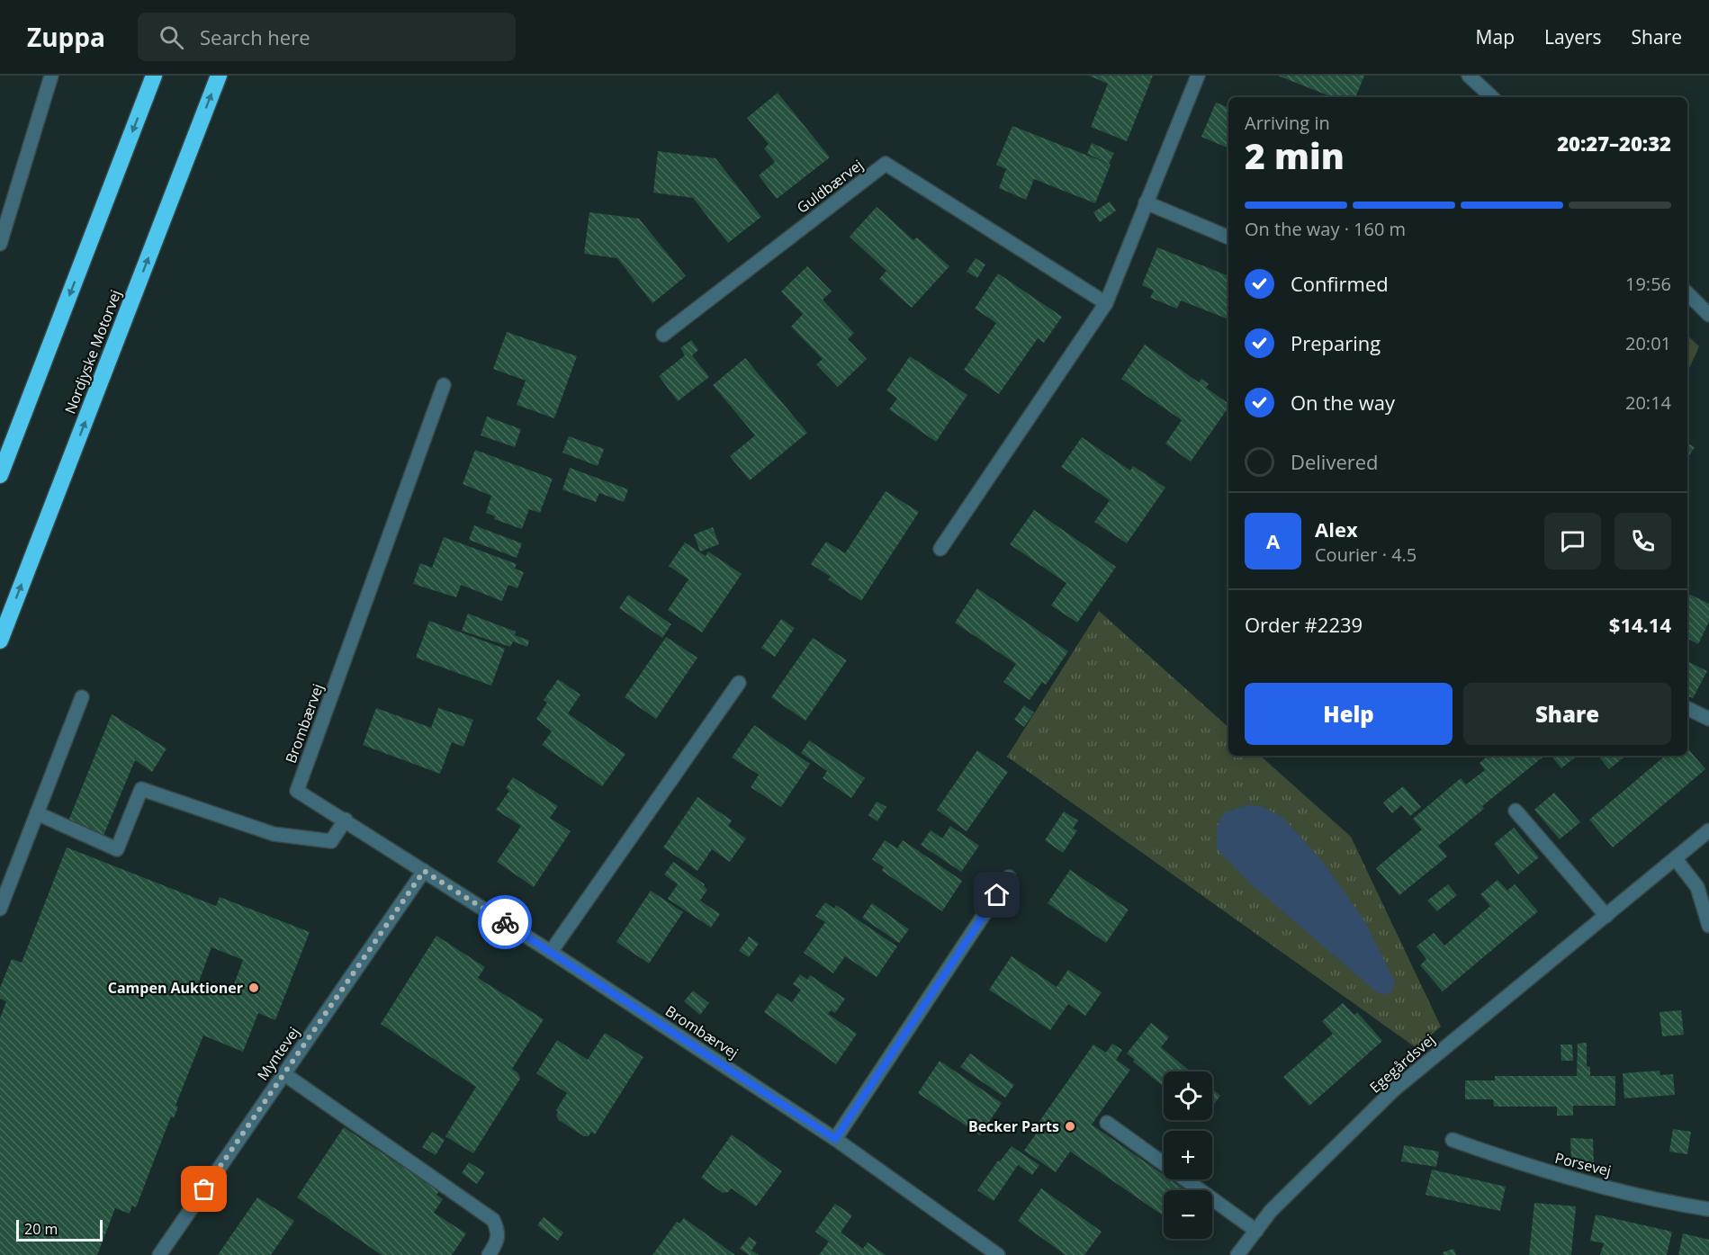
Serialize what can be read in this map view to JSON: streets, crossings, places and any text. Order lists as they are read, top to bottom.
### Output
{
  "streets": {
    "highway": ["Nordjyske Motorvej"],
    "street": [
      "Guldbærvej",
      "Brombærvej",
      "Myntevej",
      "Egegårdsvej",
      "Porsevej"
    ]
  },
  "crossings": [
    ["Brombærvej", "Myntevej"]
  ],
  "places": ["Campen Auktioner", "Becker Parts"],
  "scale_bar": "20 m",
  "page": {
    "header": "Zuppa",
    "search": "Search here",
    "nav": ["Map", "Layers", "Share"],
    "heading": ["2 min", "Arriving in", "20:27–20:32"],
    "panel": [
      "Alex",
      "Courier · 4.5",
      "Order #2239",
      "$14.14"
    ],
    "bar": "On the way · 160 m",
    "list": [
      ["Confirmed", "19:56"],
      ["Preparing", "20:01"],
      ["On the way", "20:14"],
      "Delivered"
    ],
    "round": "A",
    "buttons": ["Help", "Share"],
    "map_buttons": ["+", "−"],
    "scale": "20 m"
  }
}
